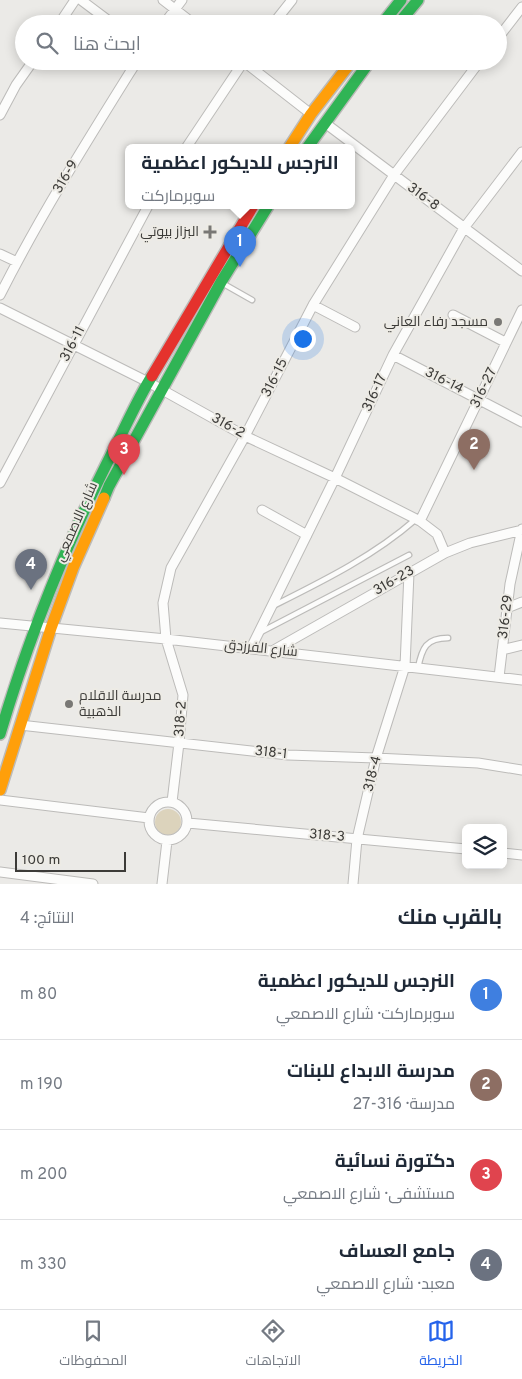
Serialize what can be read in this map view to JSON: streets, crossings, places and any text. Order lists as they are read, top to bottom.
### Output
{
  "streets": {
    "street": [
      "316-9",
      "316-8",
      "316-11",
      "316-15",
      "316-14",
      "316-27",
      "316-17",
      "316-2",
      "شارع الاصمعي",
      "316-23",
      "316-29",
      "شارع الفرزدق",
      "318-2",
      "318-1",
      "318-4",
      "318-3"
    ]
  },
  "crossings": [
    ["316-8", "316-15"],
    ["316-8", "316-17"],
    ["316-11", "316-2"],
    ["316-15", "316-2"],
    ["316-15", "شارع الفرزدق"],
    ["316-15", "318-2"],
    ["316-14", "316-27"],
    ["316-14", "316-17"],
    ["316-27", "316-2"],
    ["316-17", "316-2"],
    ["316-17", "شارع الفرزدق"],
    ["316-2", "شارع الاصمعي"],
    ["316-2", "316-23"],
    ["شارع الاصمعي", "شارع الفرزدق"],
    ["شارع الاصمعي", "318-1"],
    ["316-23", "316-29"],
    ["316-23", "شارع الفرزدق"],
    ["316-23", "318-4"],
    ["316-29", "شارع الفرزدق"],
    ["شارع الفرزدق", "318-2"],
    ["شارع الفرزدق", "318-4"],
    ["318-2", "318-1"],
    ["318-2", "318-3"],
    ["318-1", "318-4"],
    ["318-4", "318-3"]
  ],
  "places": {
    "health": ["البزاز بيوتي"],
    "other": ["مسجد رفاء العاني", "مدرسة الاقلام الذهبية"]
  },
  "scale_bar": "100 m",
  "page": {
    "search": "ابحث هنا",
    "popup": ["النرجس للديكور اعظمية", "سوبرماركت"],
    "pins": [
      "1",
      "2",
      "3",
      "4"
    ],
    "scale": "100 m",
    "heading": ["بالقرب منك", "النتائج: 4"],
    "list": [
      {
        "mark": "1",
        "name": "النرجس للديكور اعظمية",
        "note": "سوبرماركت · شارع الاصمعي",
        "value": "80 m"
      },
      {
        "mark": "2",
        "name": "مدرسة الابداع للبنات",
        "note": "مدرسة · 316-27",
        "value": "190 m"
      },
      {
        "mark": "3",
        "name": "دكتورة نسائية",
        "note": "مستشفى · شارع الاصمعي",
        "value": "200 m"
      },
      {
        "mark": "4",
        "name": "جامع العساف",
        "note": "معبد · شارع الاصمعي",
        "value": "330 m"
      }
    ],
    "nav": ["الخريطة", "الاتجاهات", "المحفوظات"]
  }
}
